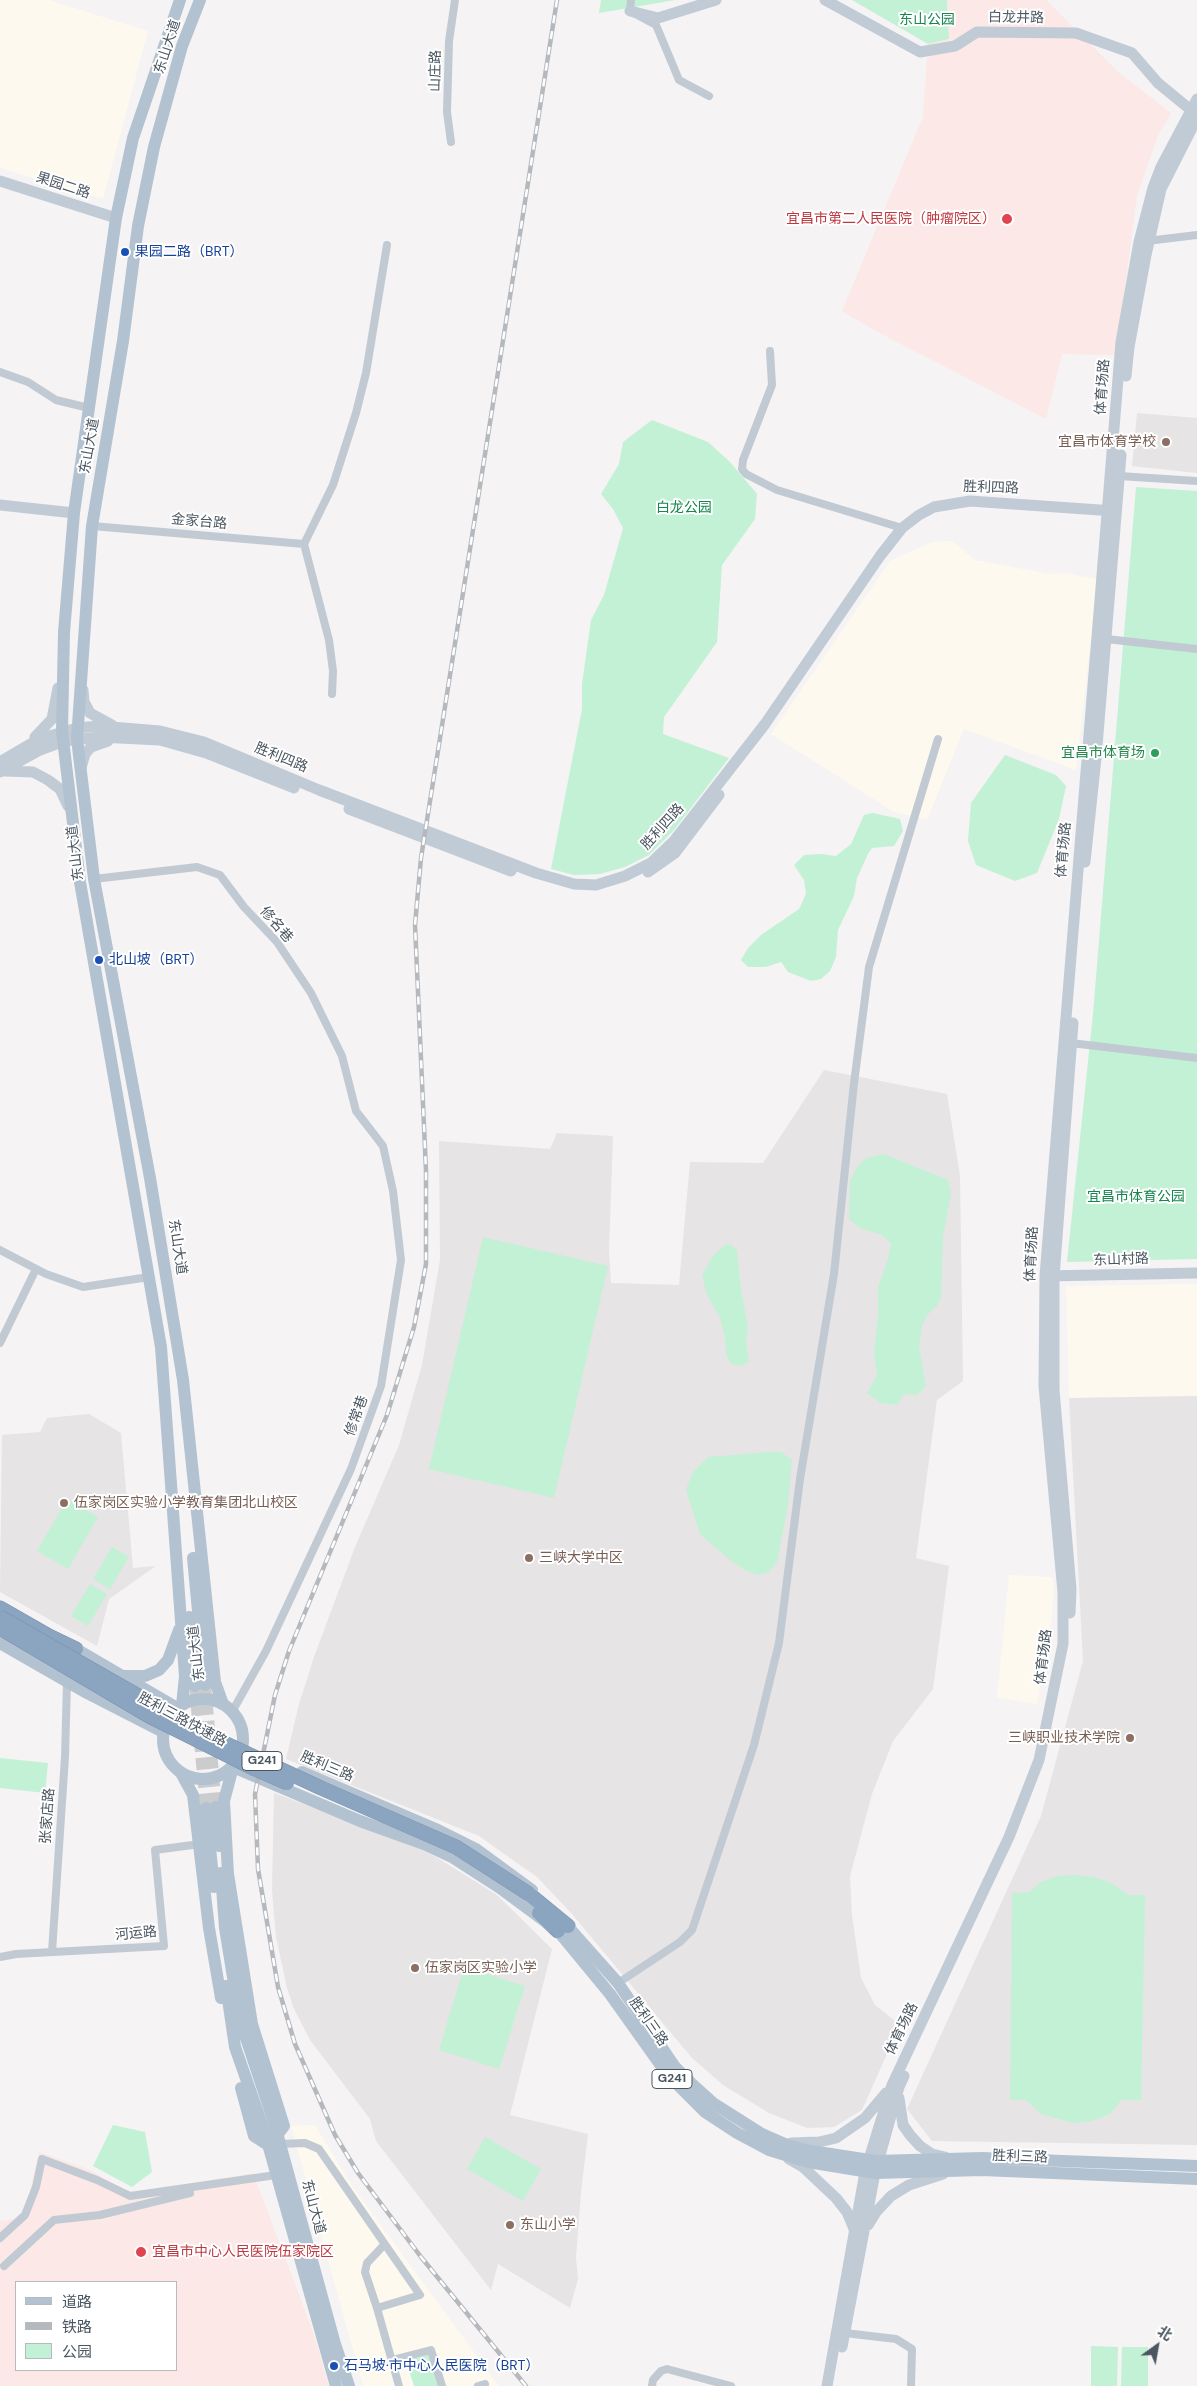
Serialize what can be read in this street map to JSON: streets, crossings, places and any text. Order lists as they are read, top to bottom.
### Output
{
  "streets": {
    "highway": ["胜利三路快速路", "G241"],
    "main road": [
      "白龙井路",
      "东山大道",
      "果园二路",
      "体育场路",
      "胜利四路",
      "东山村路",
      "胜利三路"
    ],
    "street": [
      "山庄路",
      "金家台路",
      "修名巷",
      "修常巷",
      "张家店路",
      "河运路"
    ]
  },
  "crossings": [
    ["白龙井路", "体育场路"],
    ["东山大道", "果园二路"],
    ["东山大道", "胜利四路"],
    ["东山大道", "金家台路"],
    ["东山大道", "修名巷"],
    ["东山大道", "修常巷"],
    ["东山大道", "胜利三路"],
    ["体育场路", "胜利四路"],
    ["体育场路", "东山村路"],
    ["体育场路", "胜利三路"],
    ["修名巷", "修常巷"],
    ["修常巷", "胜利三路"],
    ["胜利三路快速路", "G241"],
    ["G241", "胜利三路"],
    ["张家店路", "河运路"]
  ],
  "parks": ["东山公园", "白龙公园", "宜昌市体育公园"],
  "places": [
    "宜昌市第二人民医院（肿瘤院区）",
    "果园二路（BRT）",
    "宜昌市体育学校",
    "宜昌市体育场",
    "北山坡（BRT）",
    "伍家岗区实验小学教育集团北山校区",
    "三峡大学中区",
    "三峡职业技术学院",
    "伍家岗区实验小学",
    "东山小学",
    "宜昌市中心人民医院伍家院区",
    "石马坡·市中心人民医院（BRT）"
  ],
  "legend": ["道路", "铁路", "公园"],
  "north": "top right"
}
